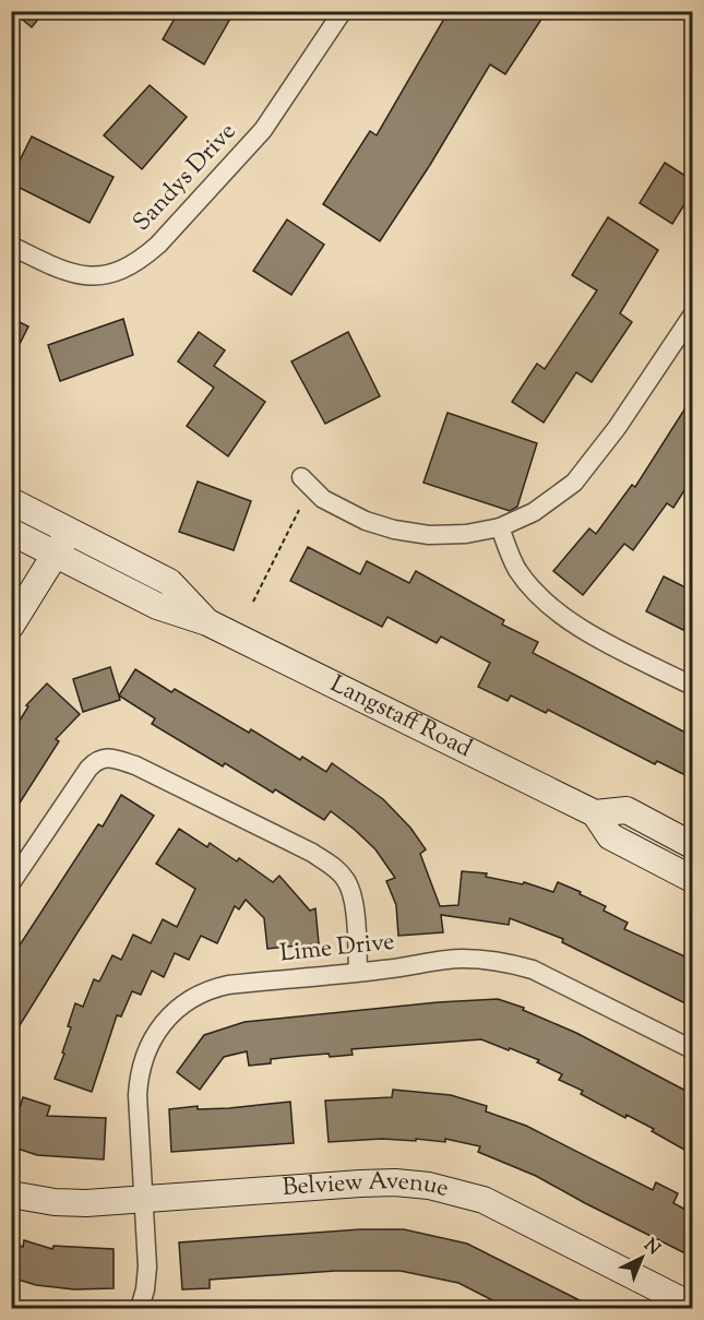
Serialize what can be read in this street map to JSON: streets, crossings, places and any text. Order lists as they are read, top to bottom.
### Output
{
  "streets": {
    "main road": ["Langstaff Road", "Belview Avenue"],
    "street": ["Sandys Drive", "Lime Drive"]
  },
  "crossings": [
    ["Lime Drive", "Belview Avenue"]
  ],
  "north": "top right"
}
